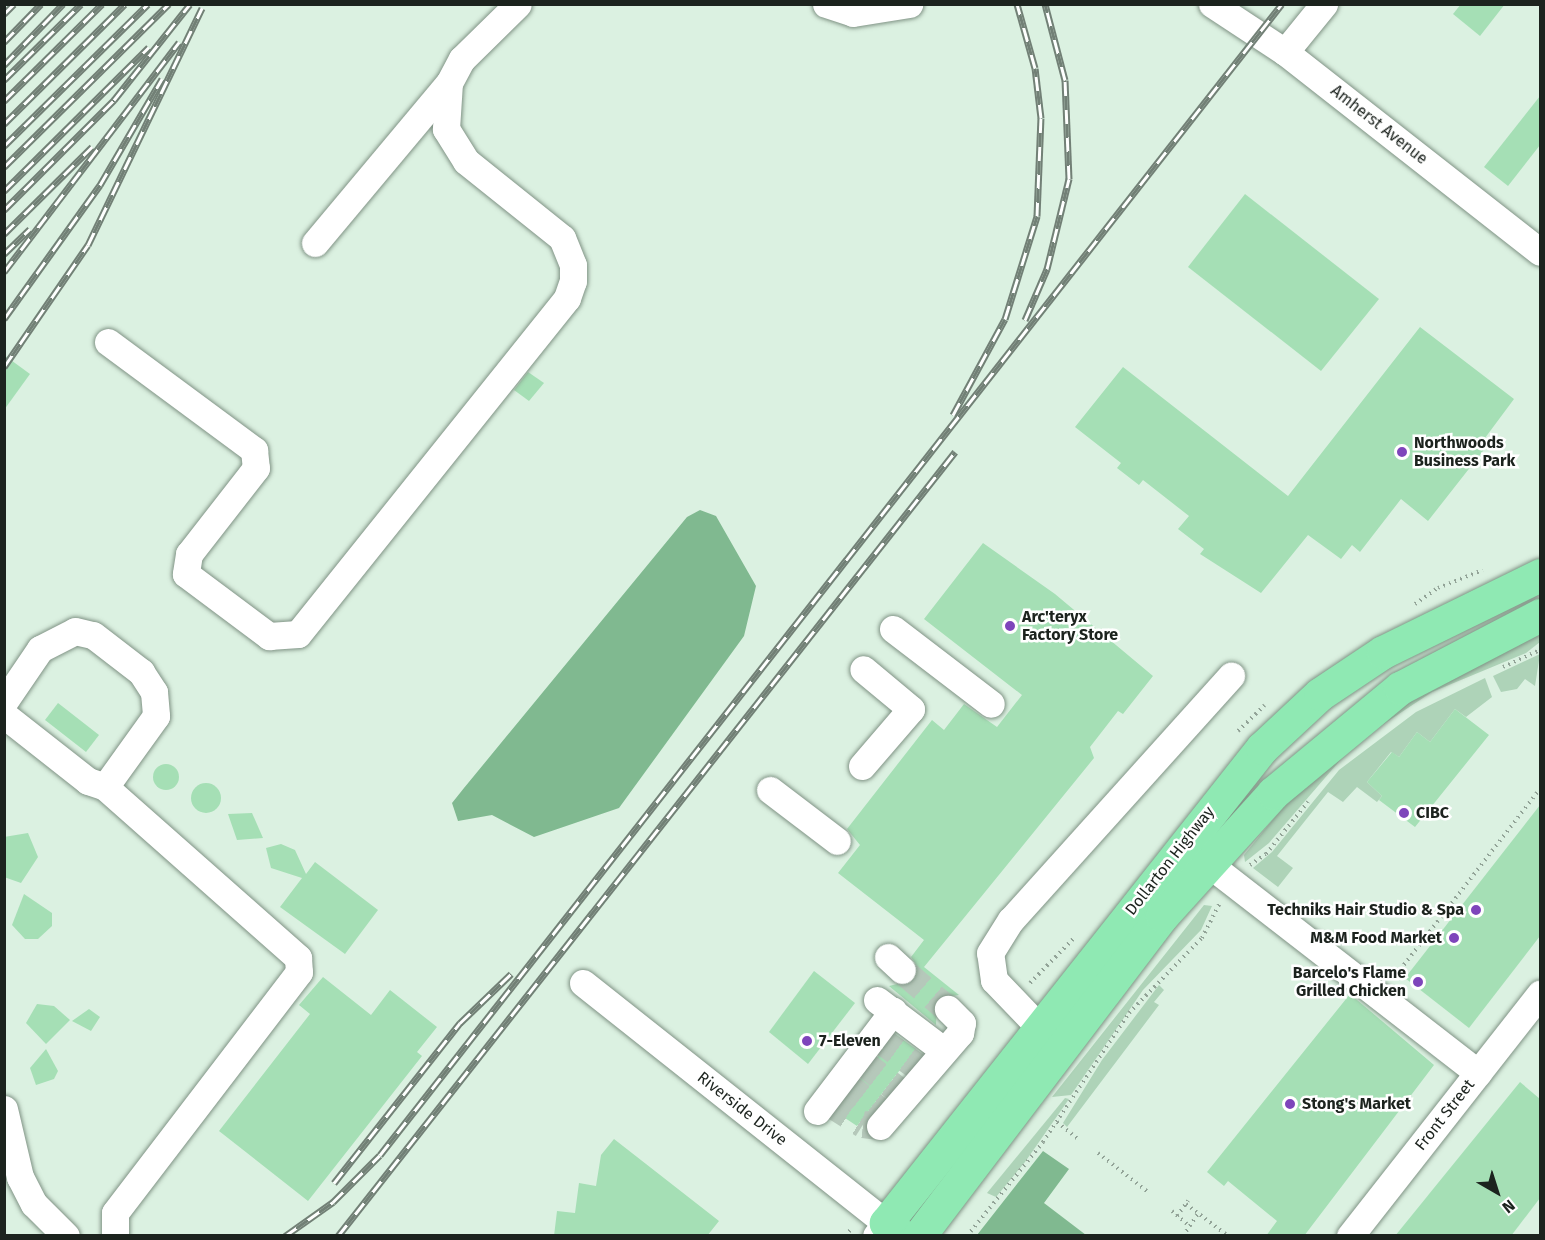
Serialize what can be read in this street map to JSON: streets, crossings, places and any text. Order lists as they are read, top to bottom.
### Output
{
  "streets": {
    "main road": ["Dollarton Highway"],
    "street": ["Amherst Avenue", "Riverside Drive", "Front Street"]
  },
  "crossings": [
    ["Dollarton Highway", "Riverside Drive"]
  ],
  "places": [
    "Northwoods Business Park",
    "Arc'teryx Factory Store",
    "CIBC",
    "Techniks Hair Studio & Spa",
    "M&M Food Market",
    "Barcelo's Flame Grilled Chicken",
    "7-Eleven",
    "Stong's Market"
  ],
  "north": "bottom right"
}
